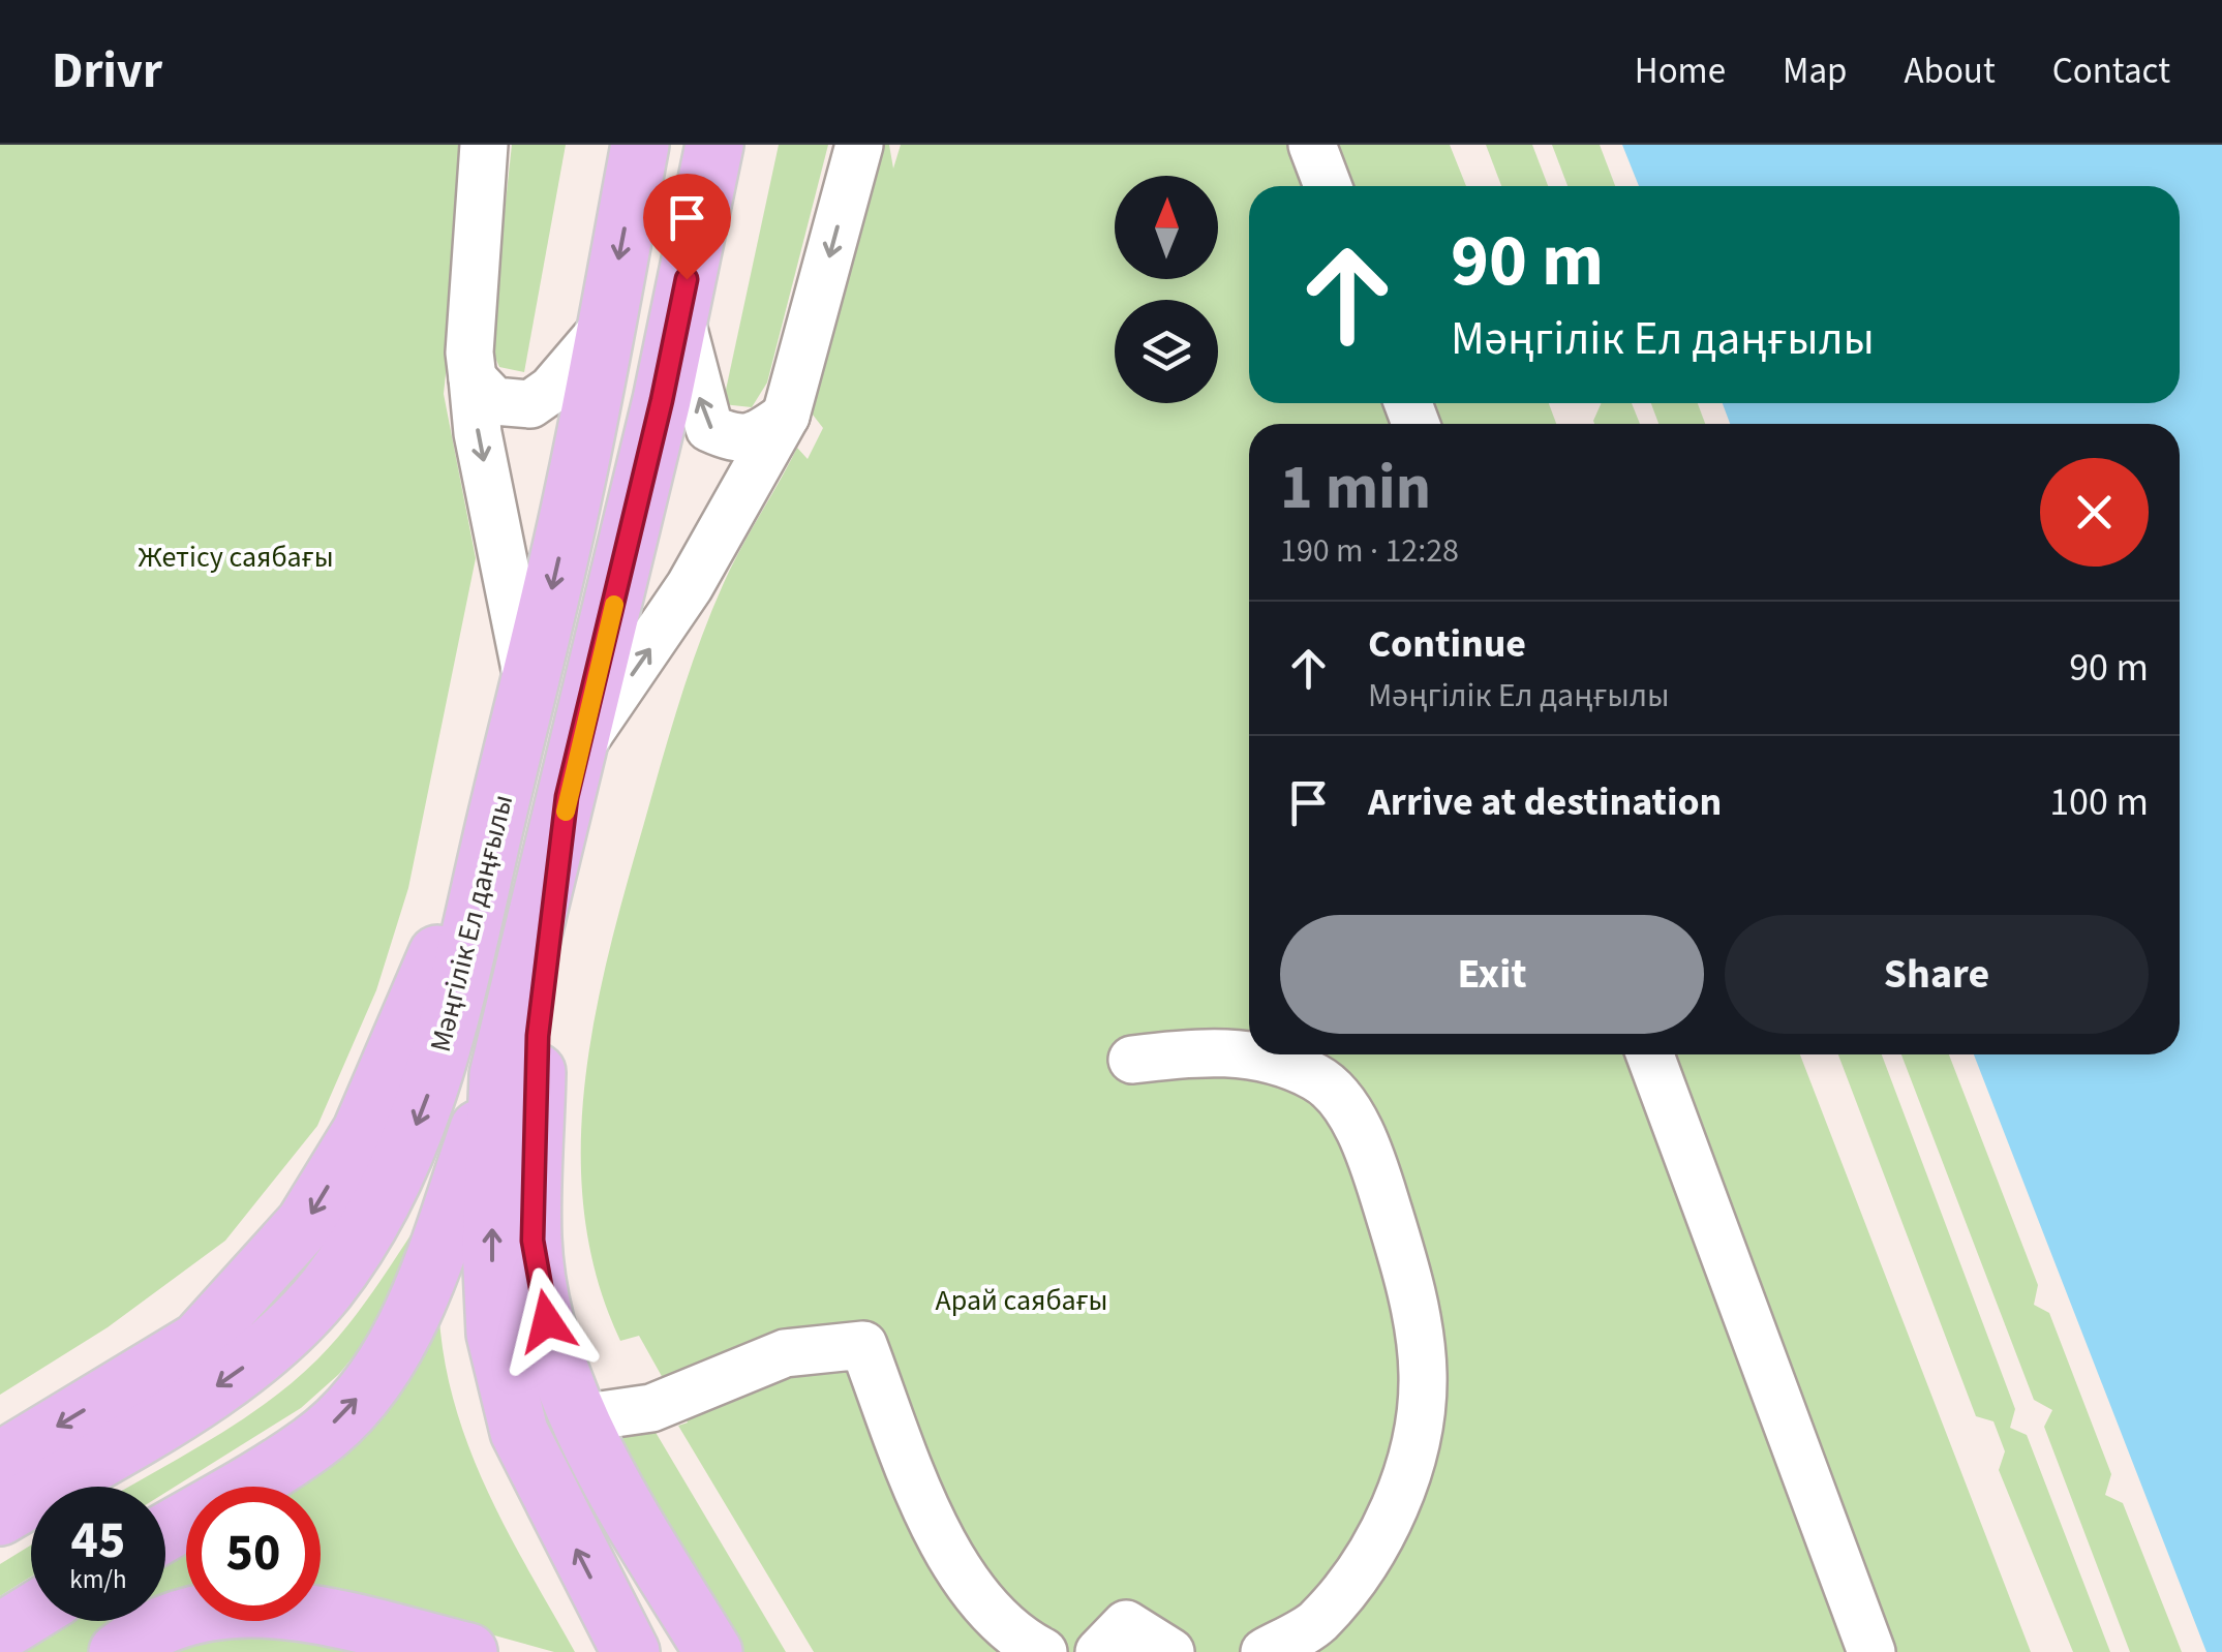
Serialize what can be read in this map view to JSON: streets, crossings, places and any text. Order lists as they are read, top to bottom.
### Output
{
  "streets": {
    "main road": ["Мәңгілік Ел даңғылы"]
  },
  "parks": ["Жетісу саябағы", "Арай саябағы"],
  "north": "top",
  "page": {
    "header": "Drivr",
    "nav": [
      "Home",
      "Map",
      "About",
      "Contact"
    ],
    "turn": ["90 m", "Мәңгілік Ел даңғылы"],
    "heading": ["1 min", "190 m · 12:28"],
    "list": [
      {
        "name": "Continue",
        "note": "Мәңгілік Ел даңғылы",
        "value": "90 m"
      },
      {
        "name": "Arrive at destination",
        "value": "100 m"
      }
    ],
    "buttons": ["Exit", "Share"],
    "speed": "45 km/h",
    "limit": "50"
  }
}
